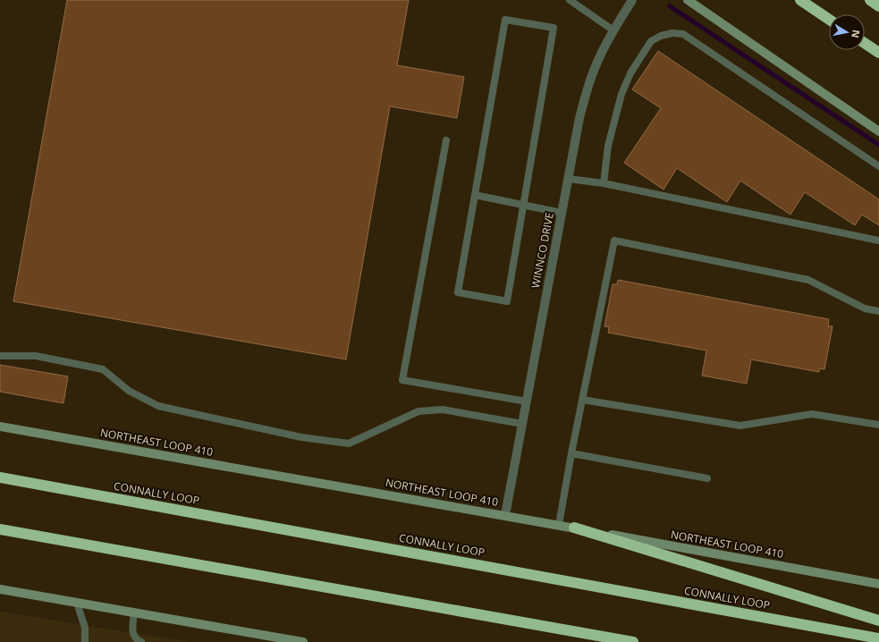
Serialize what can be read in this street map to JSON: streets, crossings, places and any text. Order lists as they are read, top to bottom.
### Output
{
  "streets": {
    "highway": ["CONNALLY LOOP"],
    "main road": ["NORTHEAST LOOP 410"],
    "street": ["WINNCO DRIVE"]
  },
  "crossings": [
    ["WINNCO DRIVE", "NORTHEAST LOOP 410"]
  ],
  "north": "right"
}
